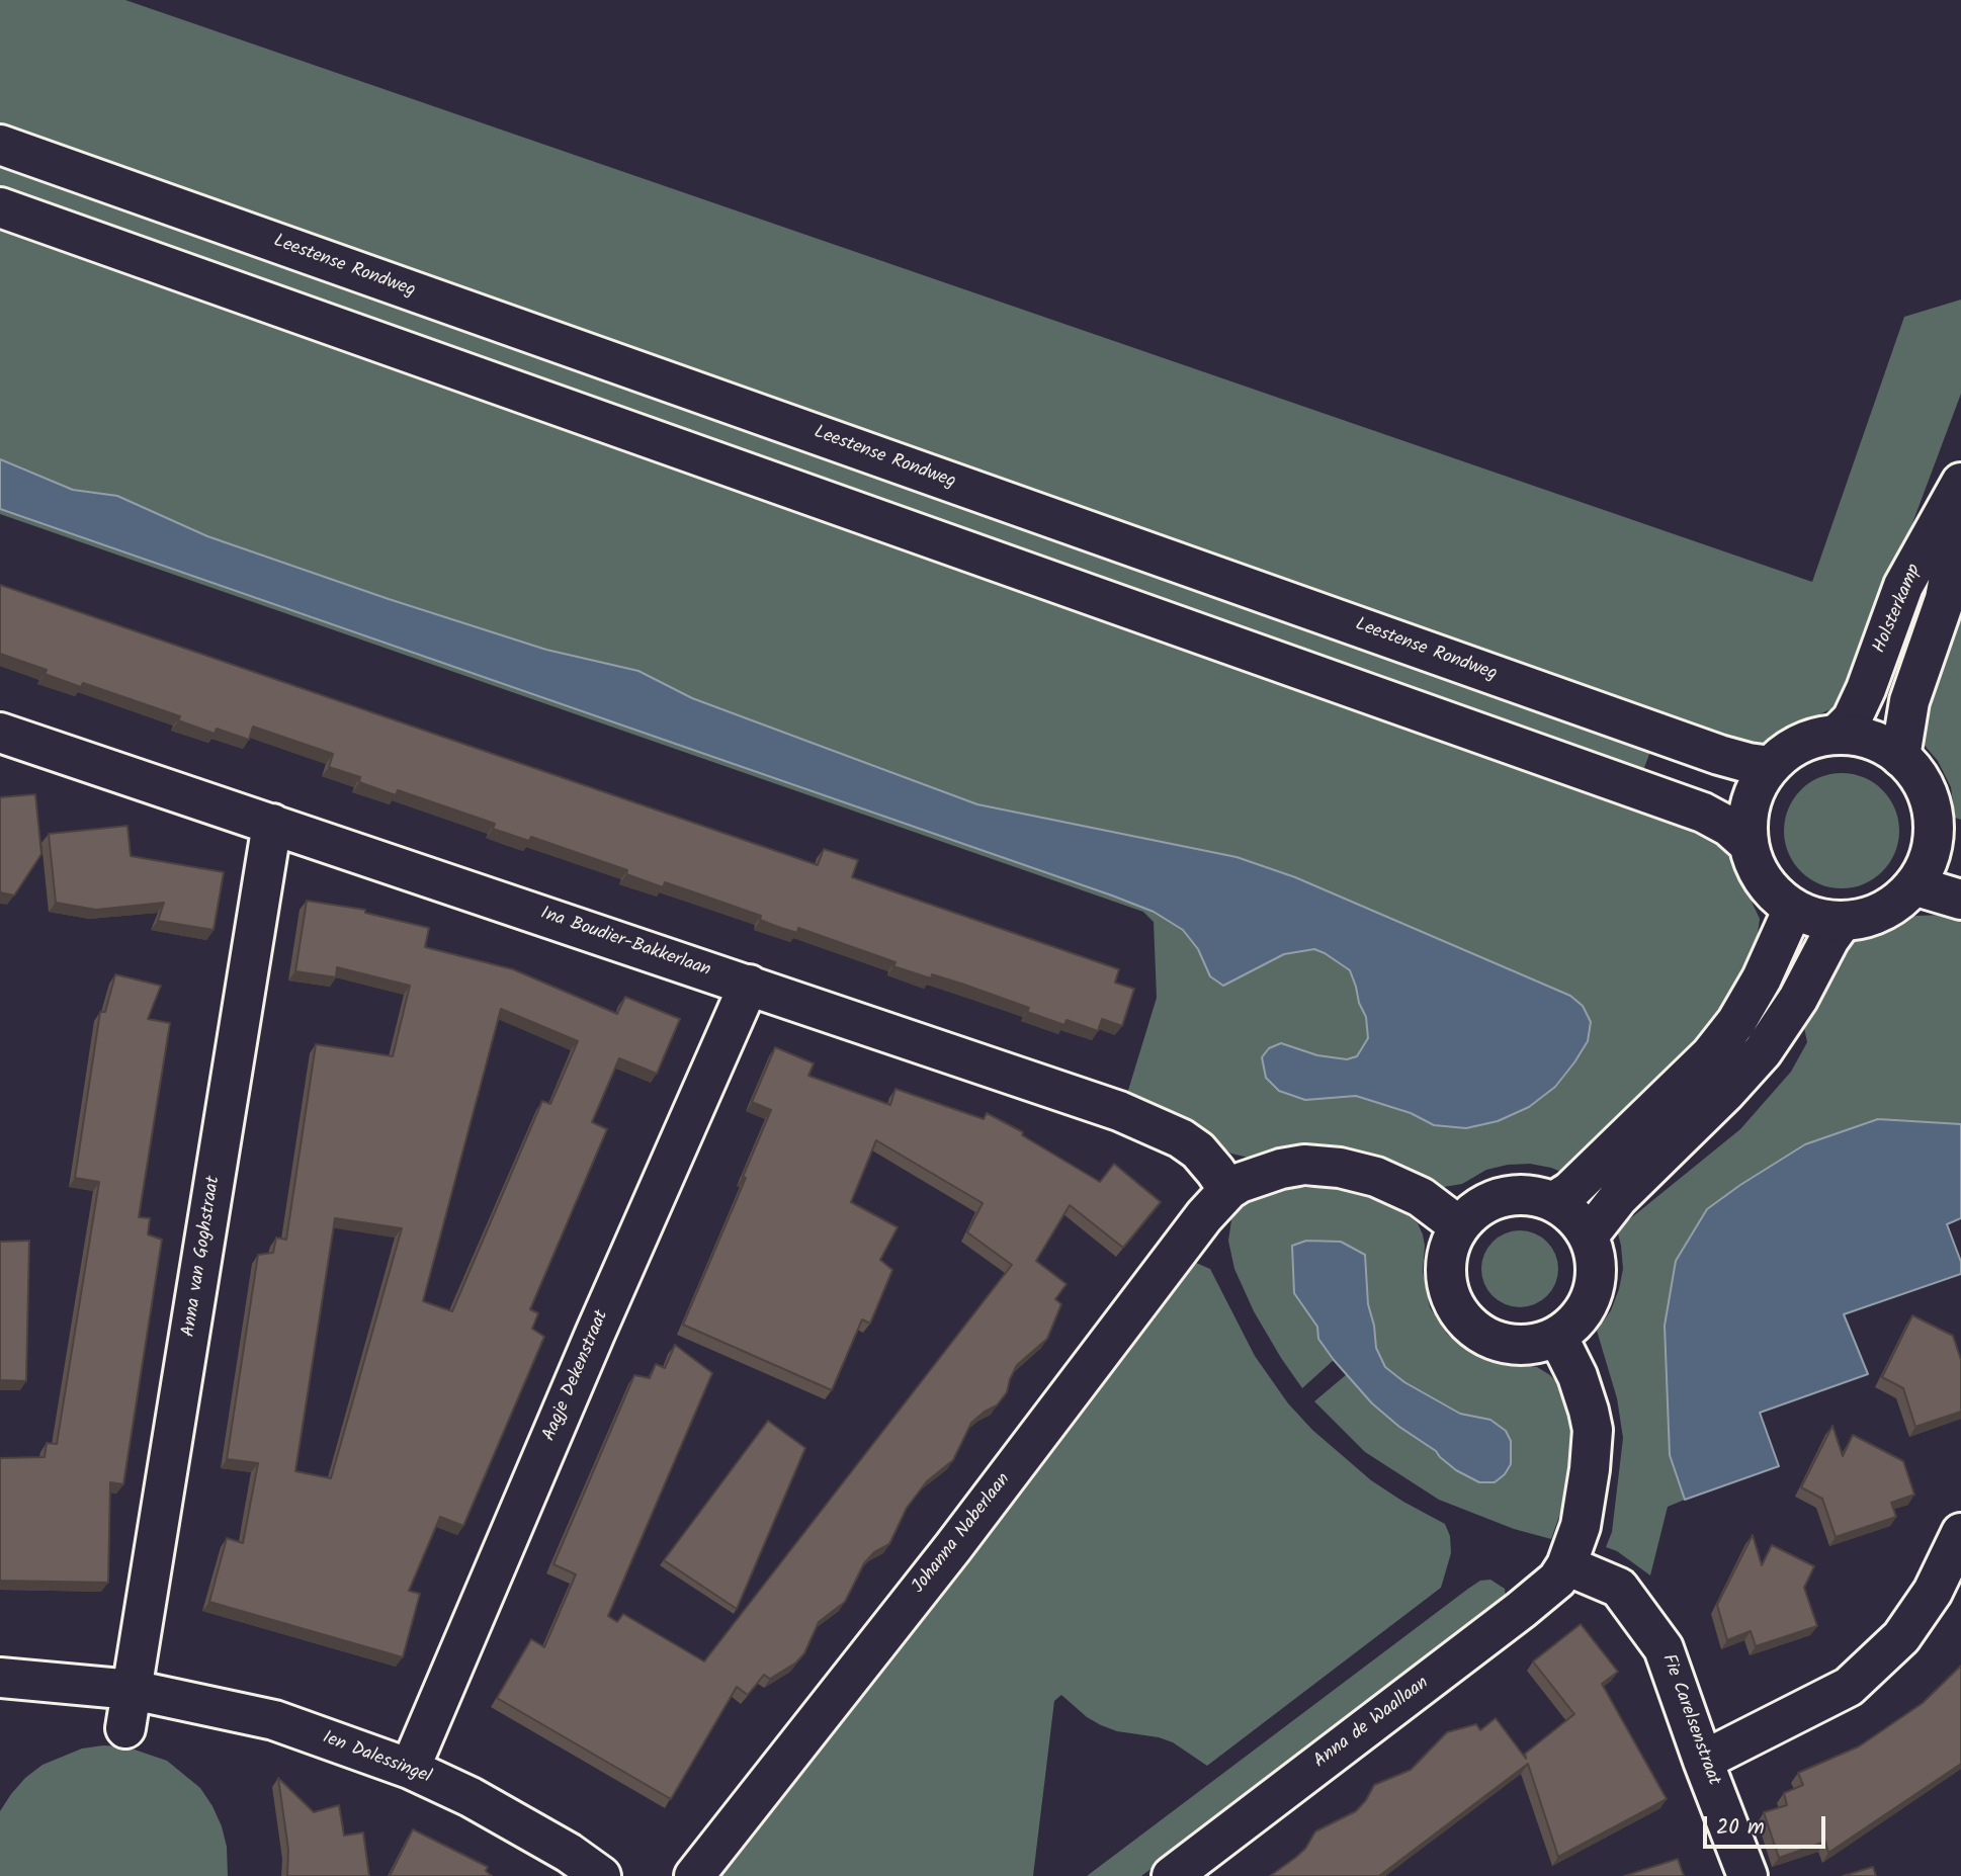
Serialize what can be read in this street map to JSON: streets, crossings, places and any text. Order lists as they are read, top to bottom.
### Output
{
  "streets": {
    "street": [
      "Leestense Rondweg",
      "Holsterkamp",
      "Ina Boudier-Bakkerlaan",
      "Anna van Goghstraat",
      "Aagje Dekenstraat",
      "Johanna Naberlaan",
      "Fie Carelsenstraat",
      "Anna de Waallaan",
      "Ien Dalessingel"
    ]
  },
  "crossings": [
    ["Leestense Rondweg", "Holsterkamp"],
    ["Ina Boudier-Bakkerlaan", "Anna van Goghstraat"],
    ["Ina Boudier-Bakkerlaan", "Aagje Dekenstraat"],
    ["Ina Boudier-Bakkerlaan", "Johanna Naberlaan"],
    ["Anna van Goghstraat", "Ien Dalessingel"],
    ["Aagje Dekenstraat", "Ien Dalessingel"],
    ["Fie Carelsenstraat", "Anna de Waallaan"]
  ],
  "scale_bar": "20 m"
}
